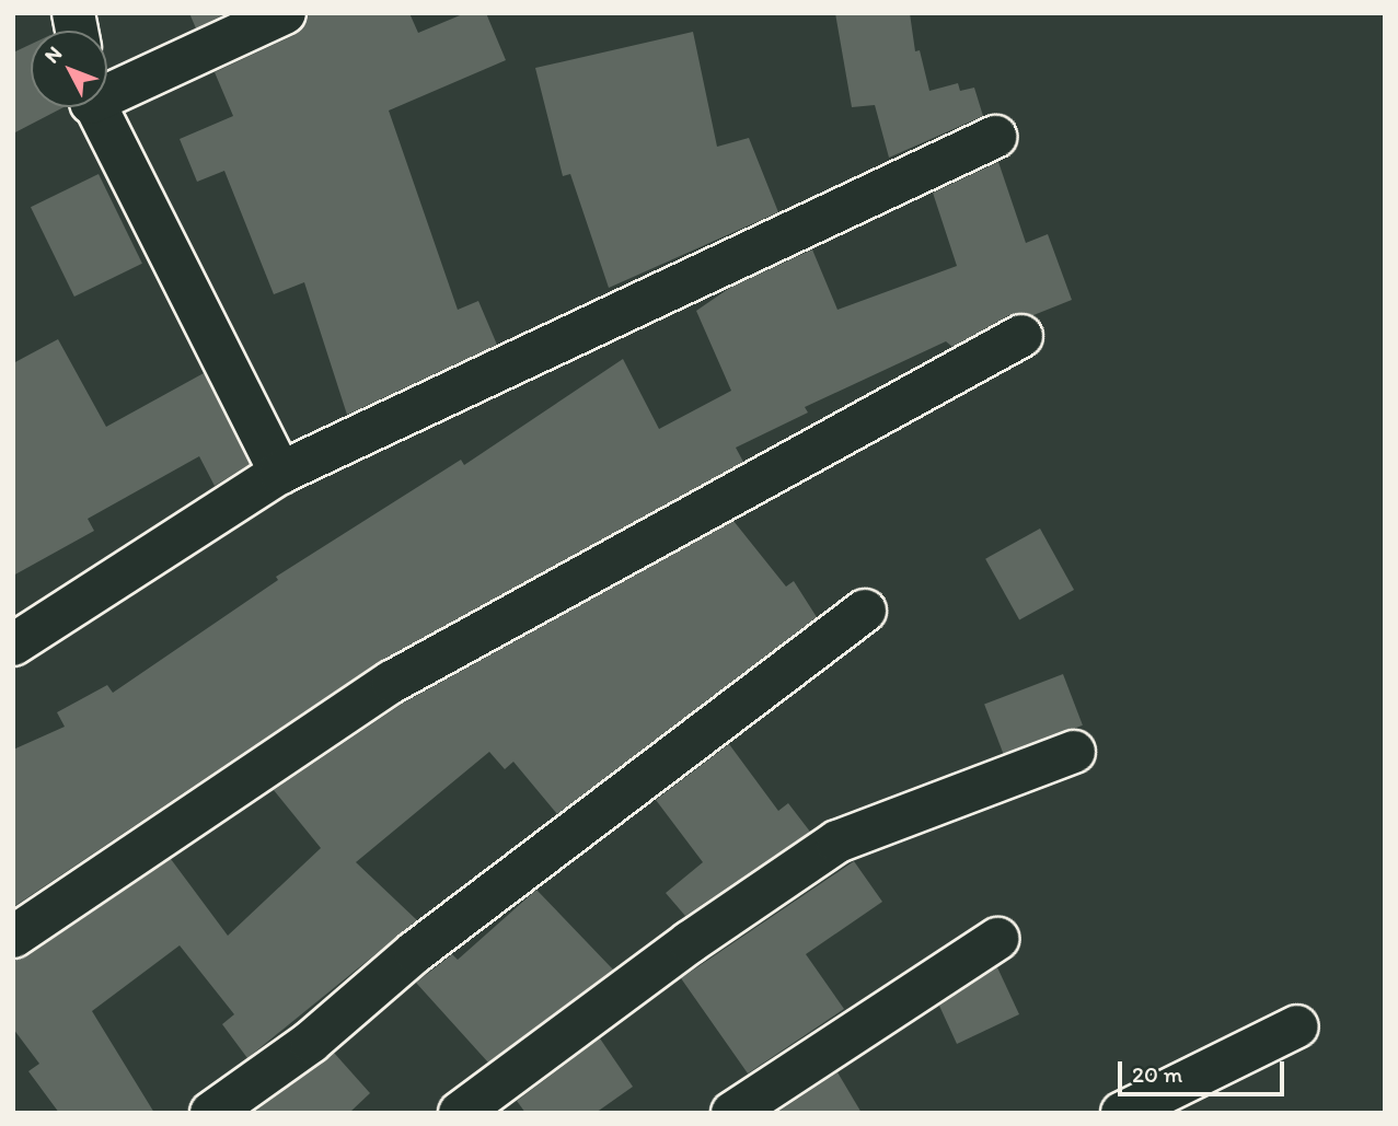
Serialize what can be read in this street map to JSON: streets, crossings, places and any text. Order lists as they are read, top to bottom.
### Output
{
  "scale_bar": "20 m",
  "north": "top left"
}
